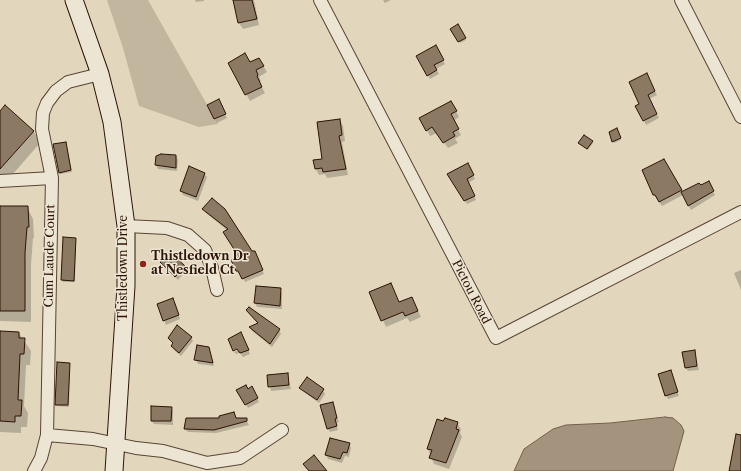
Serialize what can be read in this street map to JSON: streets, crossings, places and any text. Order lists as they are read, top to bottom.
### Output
{
  "streets": {
    "main road": ["Thistledown Drive"],
    "street": ["Cum Laude Court", "Pictou Road"]
  },
  "crossings": [
    ["Cum Laude Court", "Thistledown Drive"]
  ],
  "places": ["Thistledown Dr at Nesfield Ct"]
}
